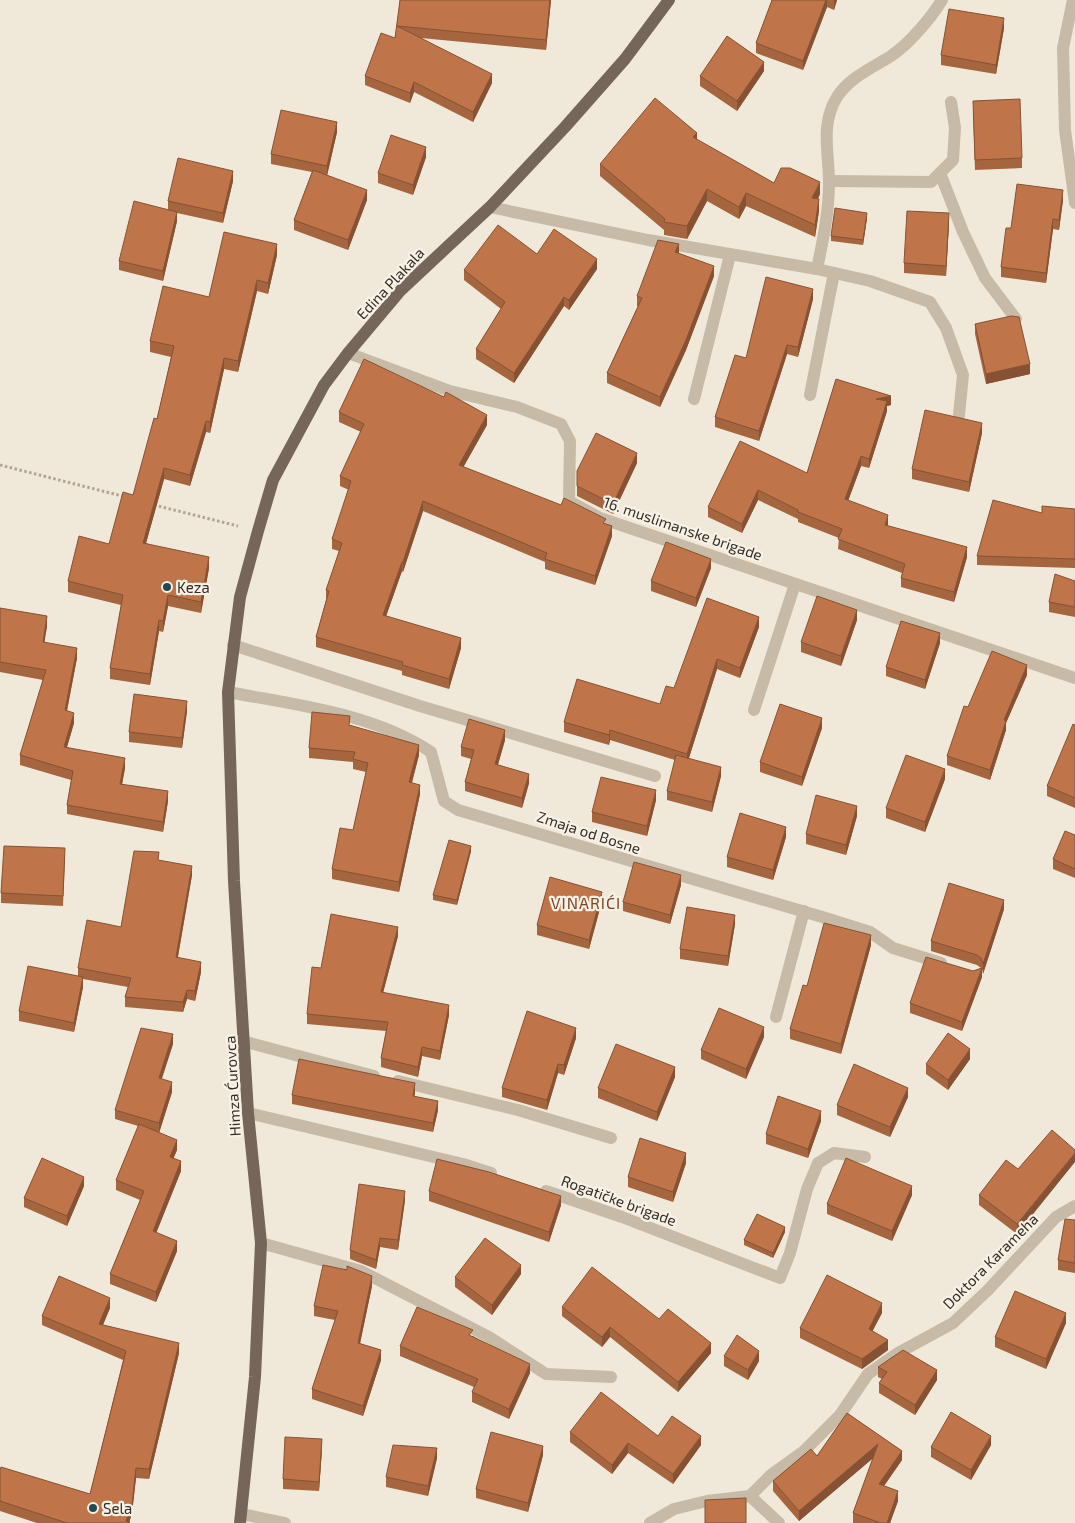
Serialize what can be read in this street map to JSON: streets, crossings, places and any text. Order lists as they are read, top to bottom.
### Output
{
  "streets": {
    "main road": ["Edina Plakala", "Himza Ćurovca"],
    "street": [
      "16. muslimanske brigade",
      "Zmaja od Bosne",
      "Rogatičke brigade",
      "Doktora Karameha"
    ]
  },
  "crossings": [
    ["Edina Plakala", "16. muslimanske brigade"],
    ["Edina Plakala", "Himza Ćurovca"],
    ["Zmaja od Bosne", "Himza Ćurovca"]
  ],
  "districts": ["VINARIĆI"],
  "places": ["Keza", "Sela"]
}
